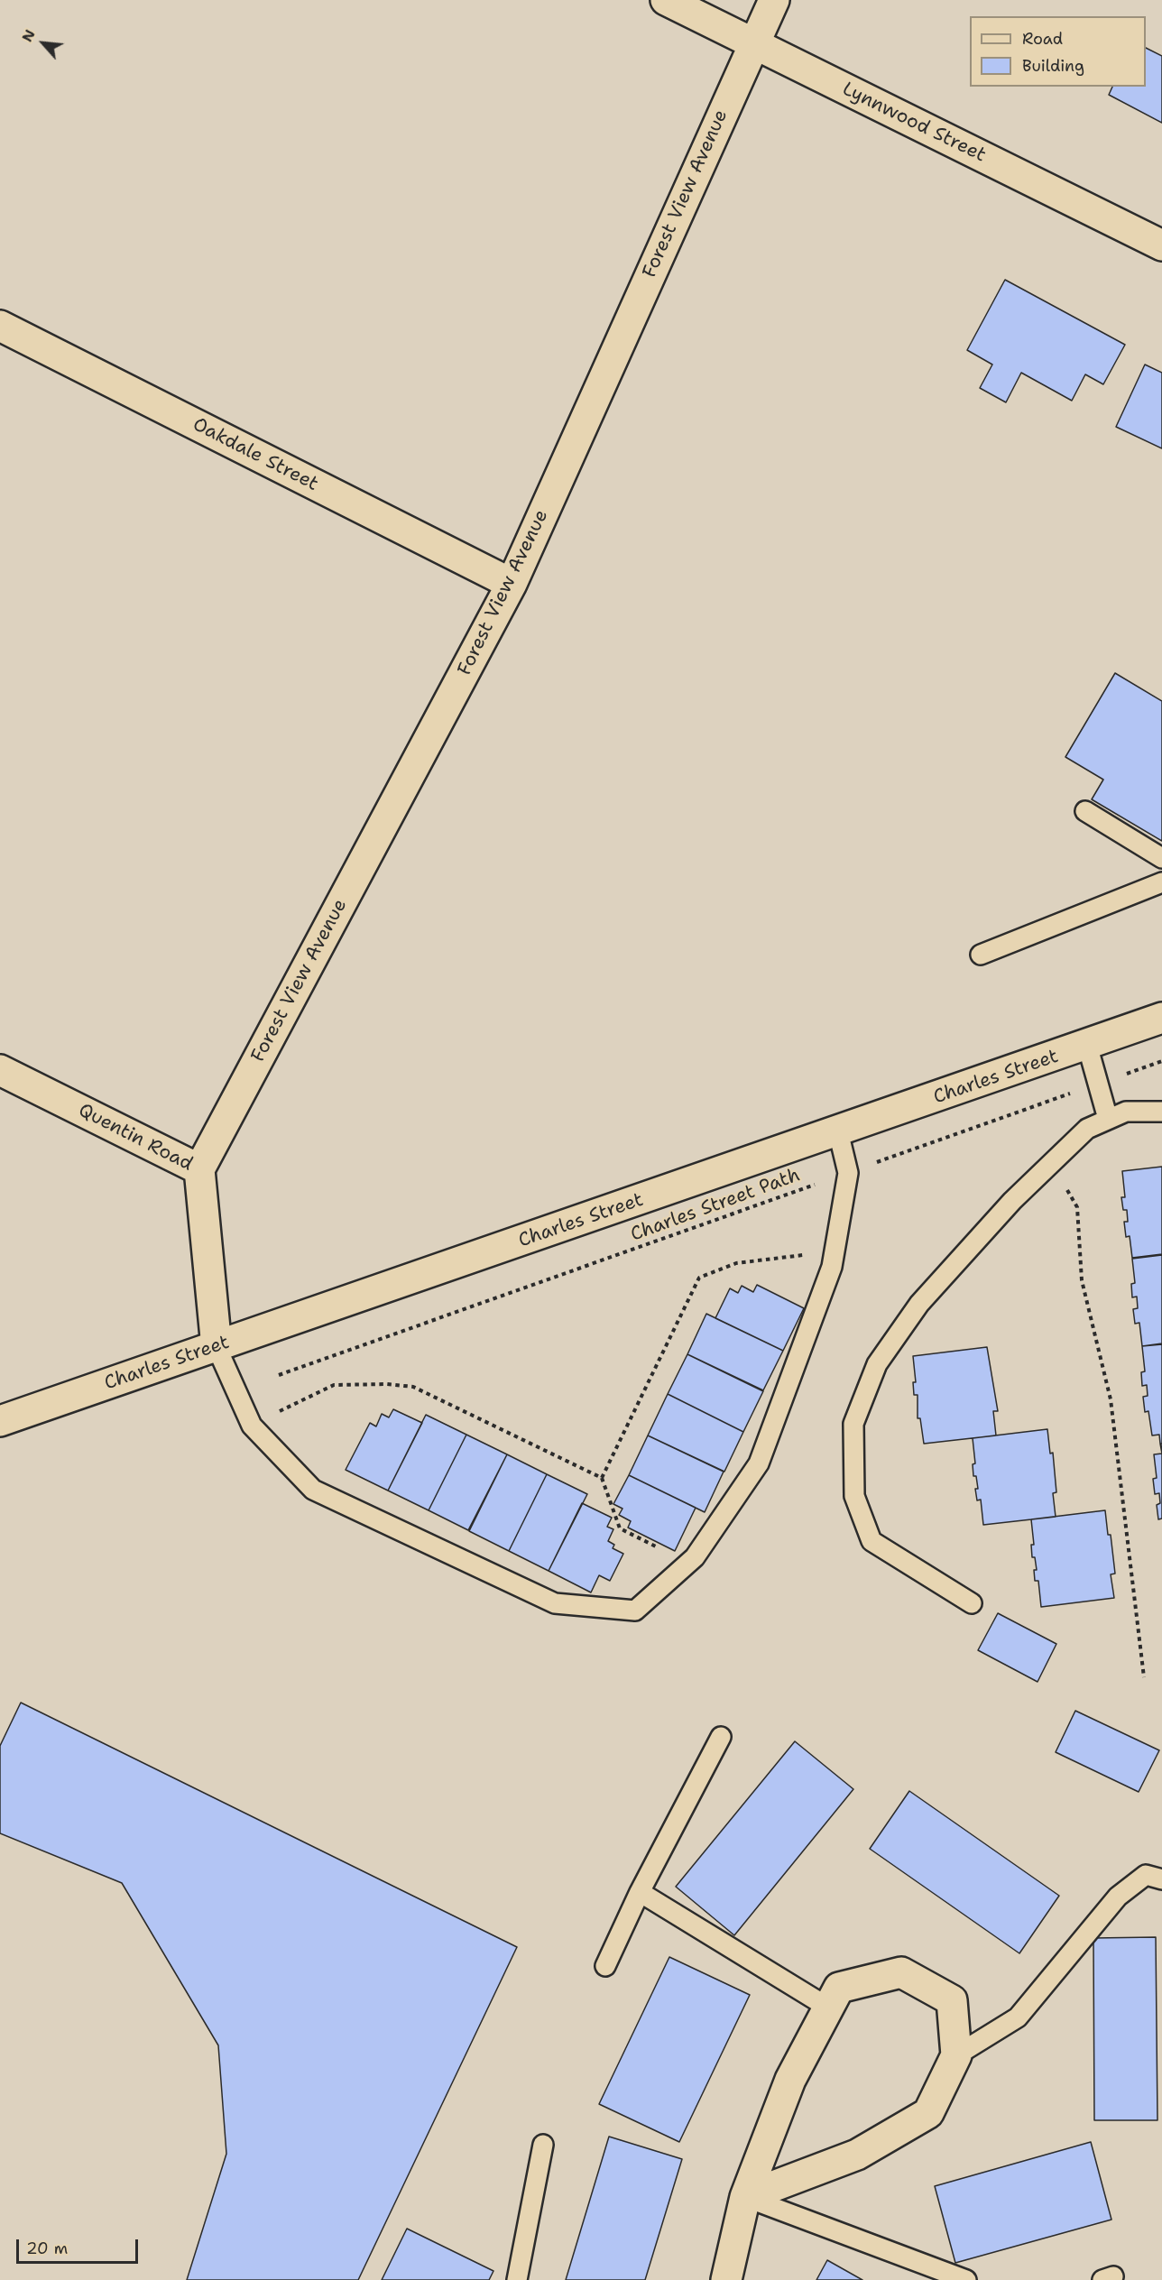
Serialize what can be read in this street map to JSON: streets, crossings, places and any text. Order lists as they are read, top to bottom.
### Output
{
  "streets": {
    "street": [
      "Lynnwood Street",
      "Forest View Avenue",
      "Oakdale Street",
      "Charles Street",
      "Quentin Road"
    ],
    "path": ["Charles Street Path"]
  },
  "crossings": [
    ["Lynnwood Street", "Forest View Avenue"],
    ["Forest View Avenue", "Oakdale Street"],
    ["Forest View Avenue", "Quentin Road"],
    ["Charles Street", "Quentin Road"]
  ],
  "legend": ["Road", "Building"],
  "scale_bar": "20 m",
  "north": "top left"
}
